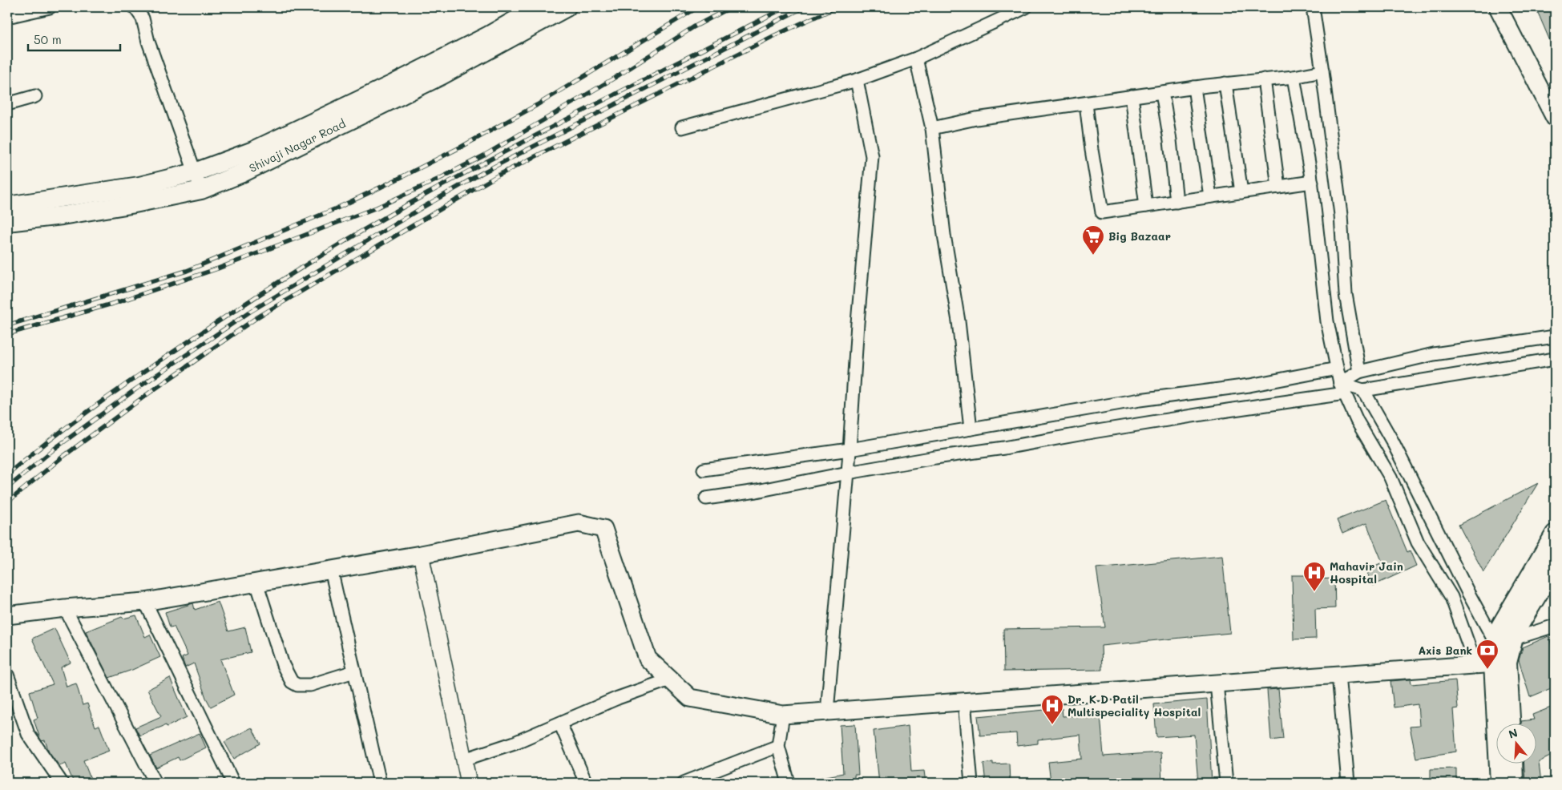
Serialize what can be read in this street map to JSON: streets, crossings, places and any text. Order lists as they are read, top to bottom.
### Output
{
  "streets": {
    "main road": ["Shivaji Nagar Road"]
  },
  "places": {
    "supermarket": ["Big Bazaar"],
    "hospital": ["Mahavir Jain Hospital", "Dr. K D Patil Multispeciality Hospital"],
    "bank": ["Axis Bank"]
  },
  "scale_bar": "50 m",
  "north": "top"
}
